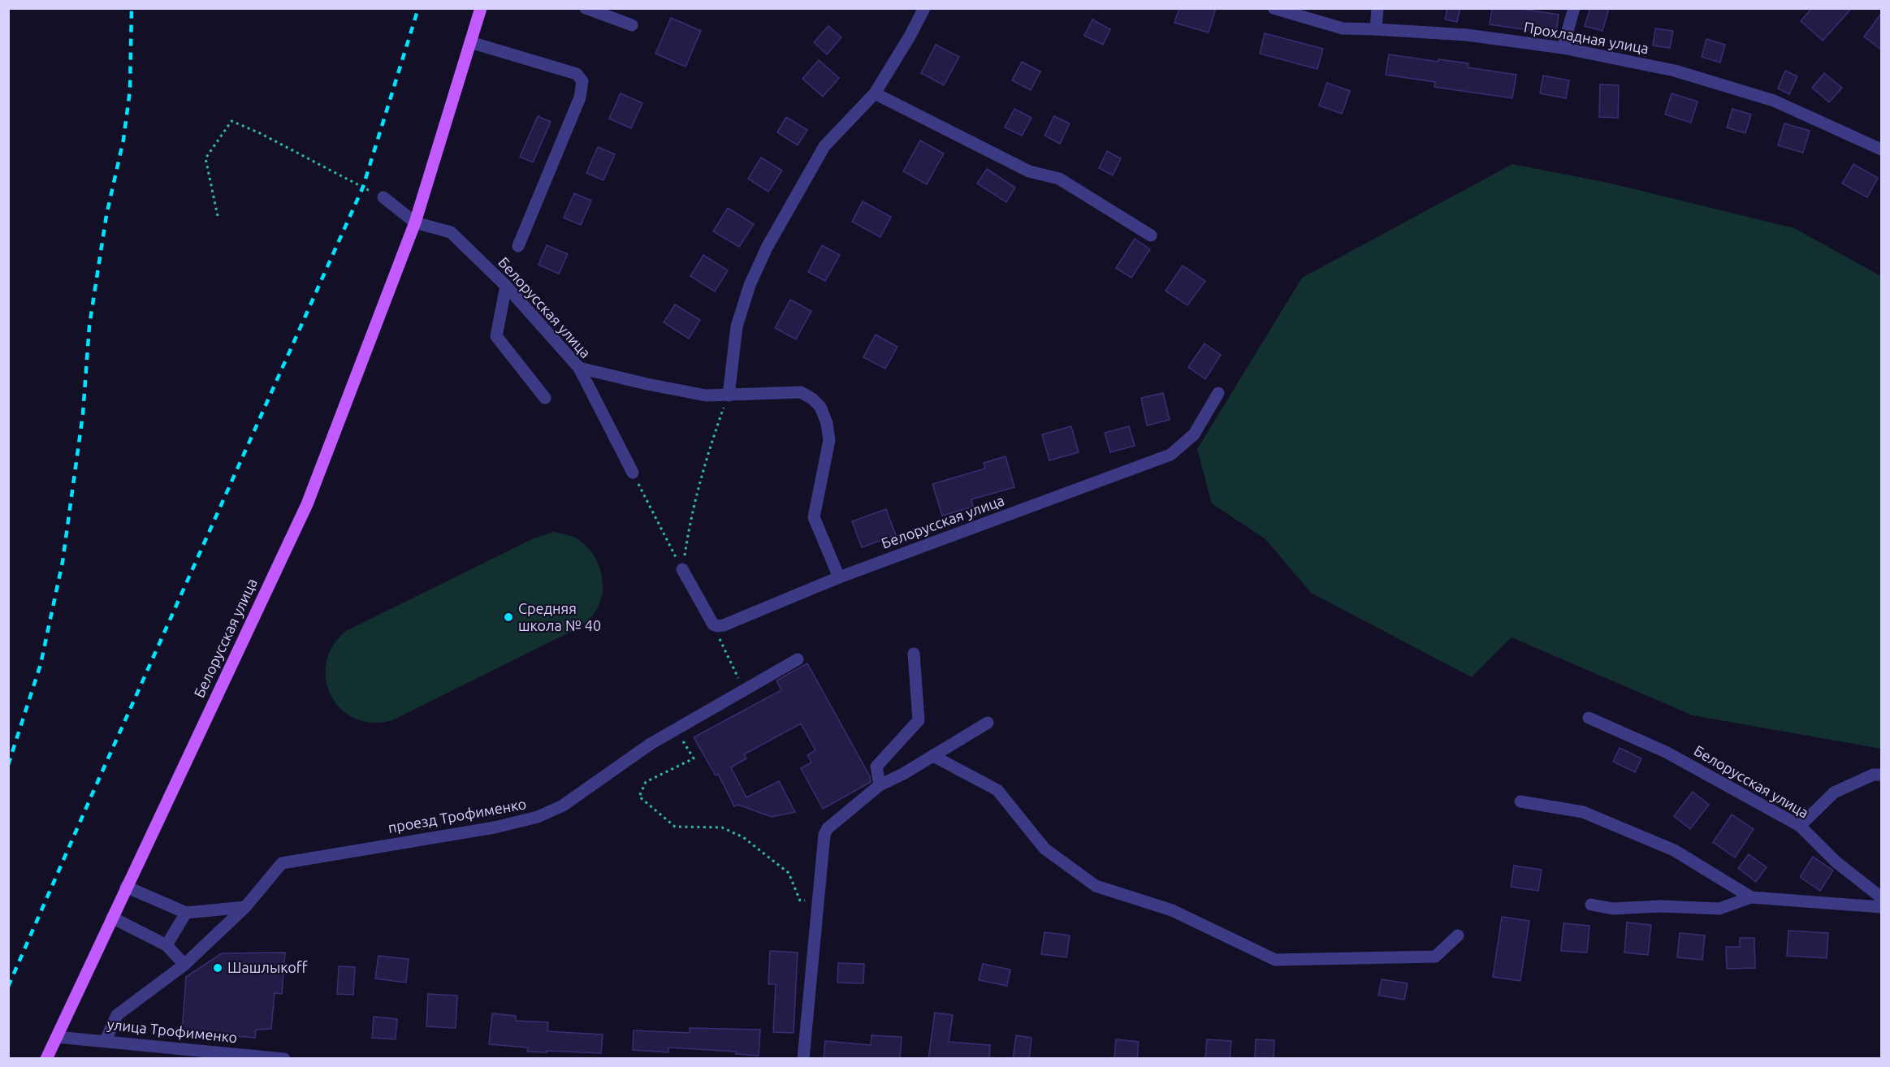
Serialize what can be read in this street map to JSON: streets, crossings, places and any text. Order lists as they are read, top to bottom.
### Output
{
  "streets": {
    "main road": ["Белорусская улица"],
    "street": ["Прохладная улица", "проезд Трофименко", "улица Трофименко"]
  },
  "crossings": [
    ["Белорусская улица", "улица Трофименко"],
    ["проезд Трофименко", "улица Трофименко"]
  ],
  "places": ["Средняя школа № 40", "Шашлыкоff"]
}
